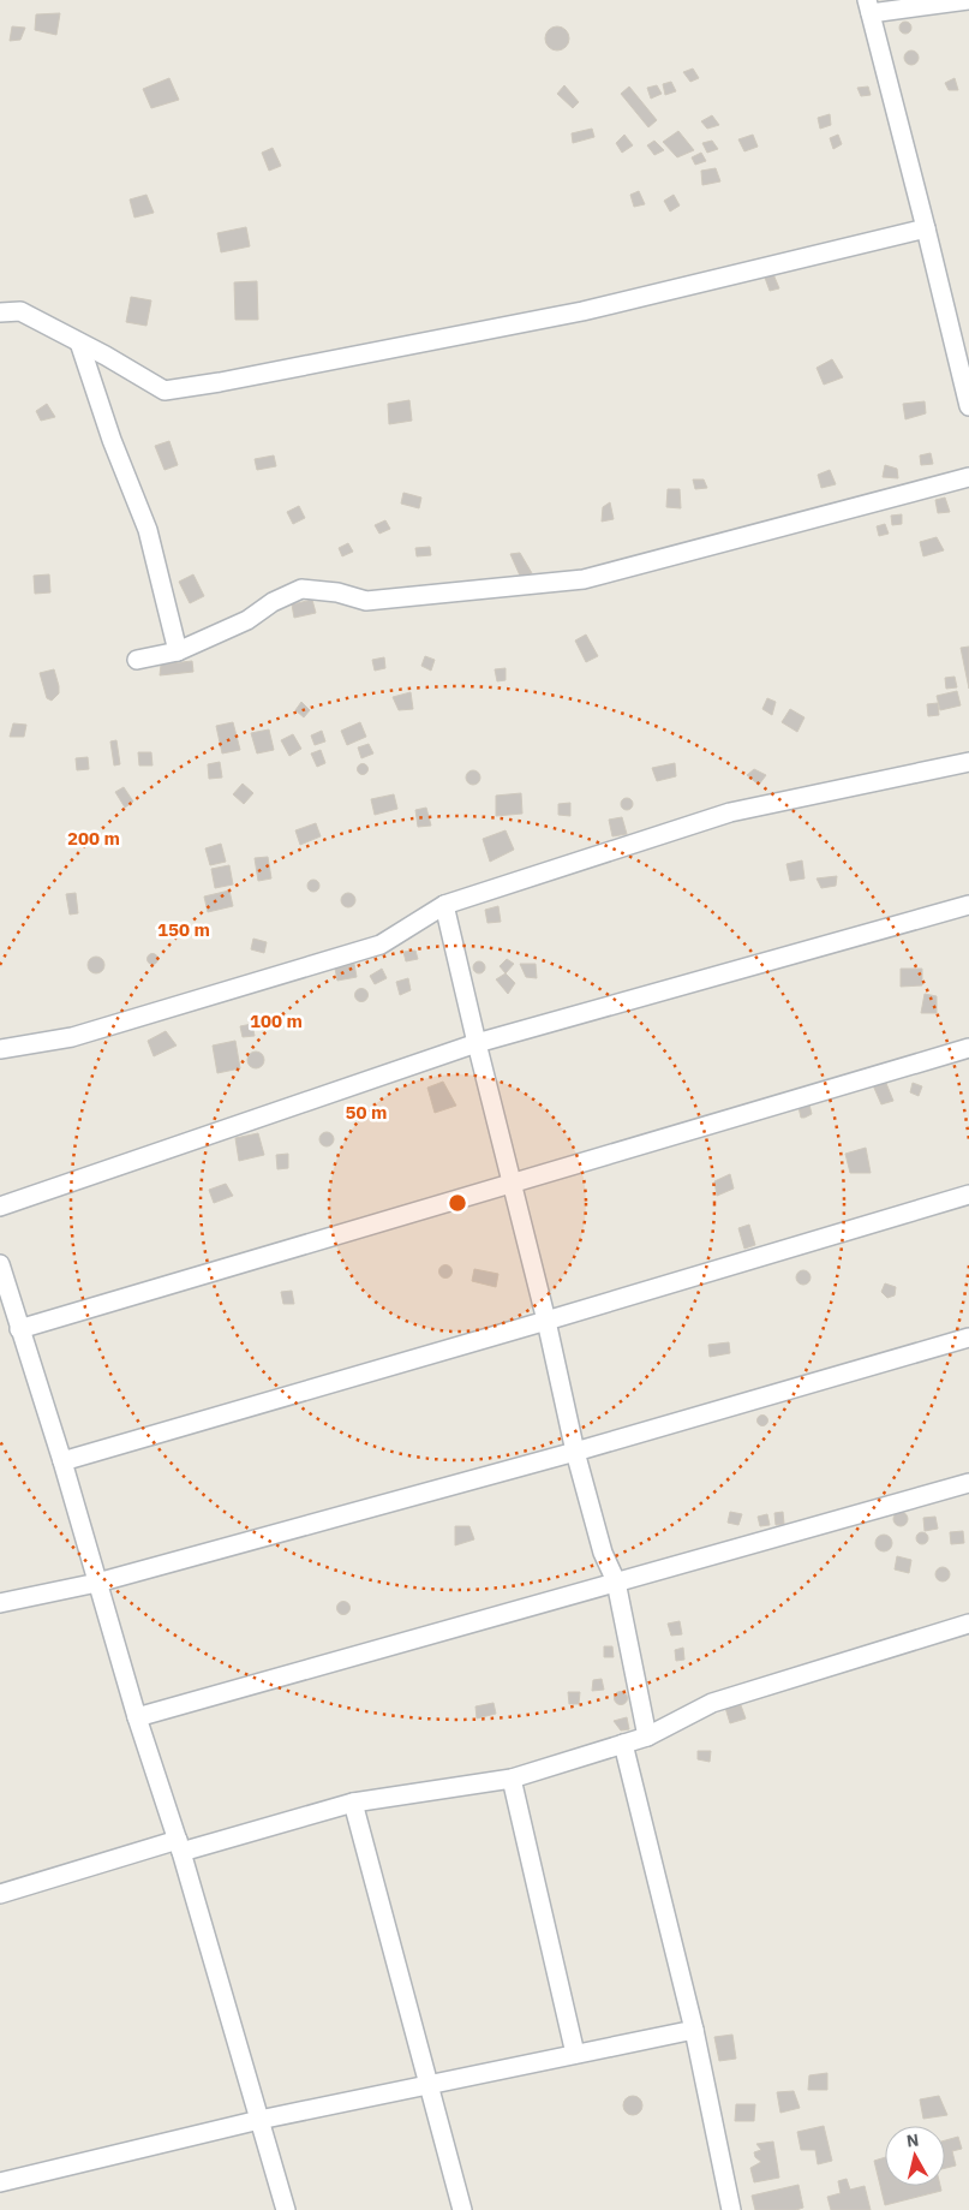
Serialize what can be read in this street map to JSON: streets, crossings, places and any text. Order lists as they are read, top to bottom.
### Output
{
  "north": "top",
  "rings": [
    "200 m",
    "150 m",
    "100 m",
    "50 m"
  ]
}
